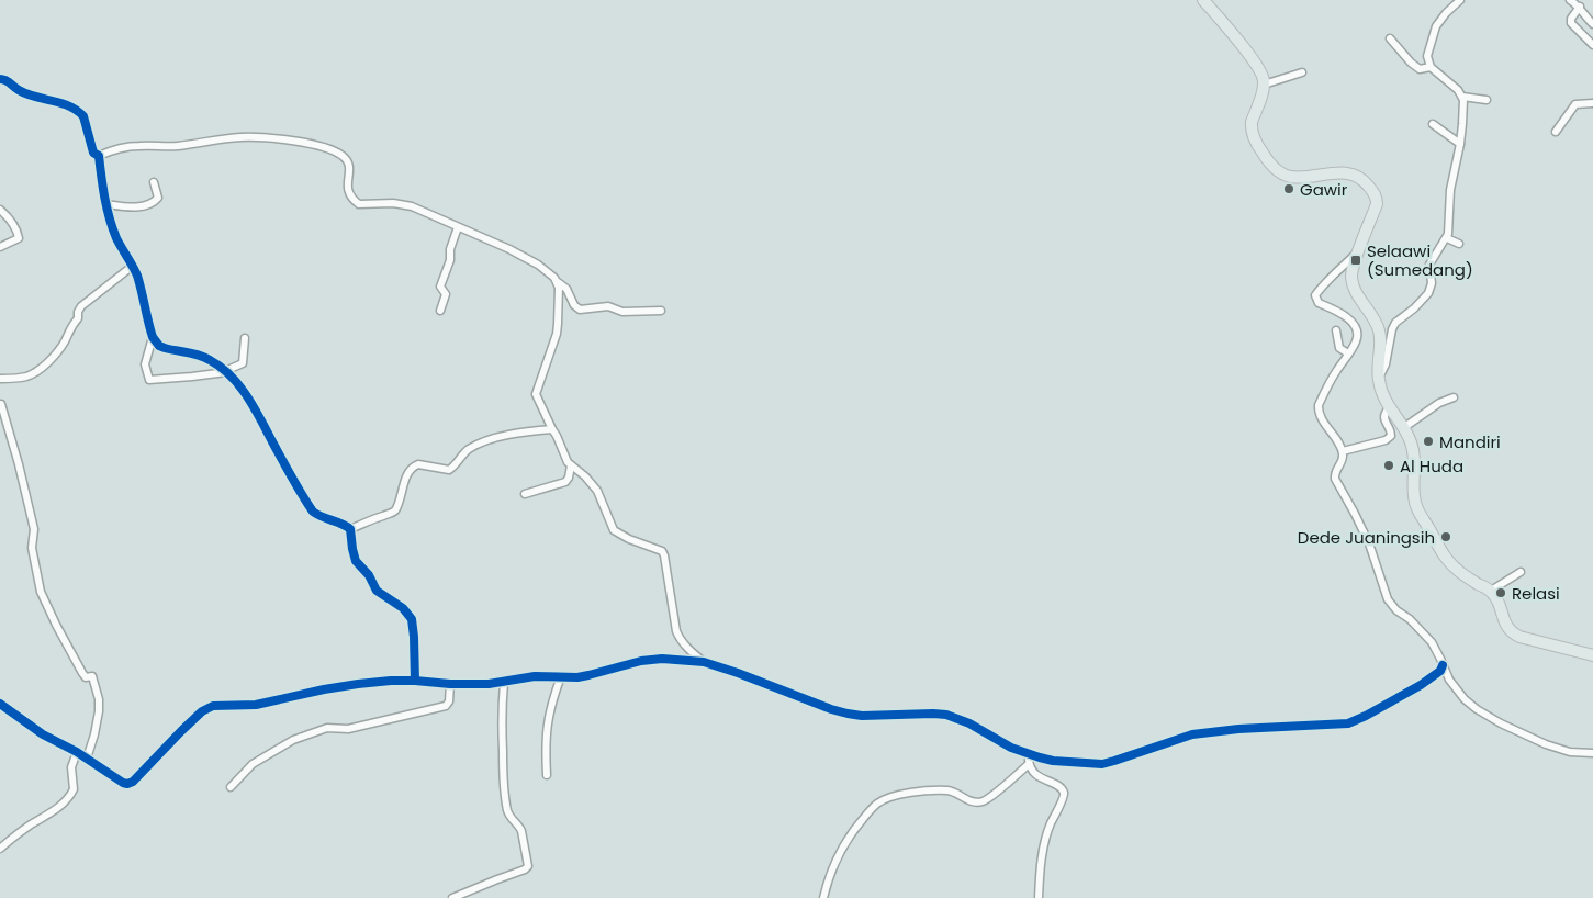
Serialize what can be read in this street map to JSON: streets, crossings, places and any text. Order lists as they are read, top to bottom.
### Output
{
  "places": {
    "other": [
      "Gawir",
      "Mandiri",
      "Al Huda",
      "Dede Juaningsih",
      "Relasi"
    ],
    "transit": ["Selaawi (Sumedang)"]
  }
}
